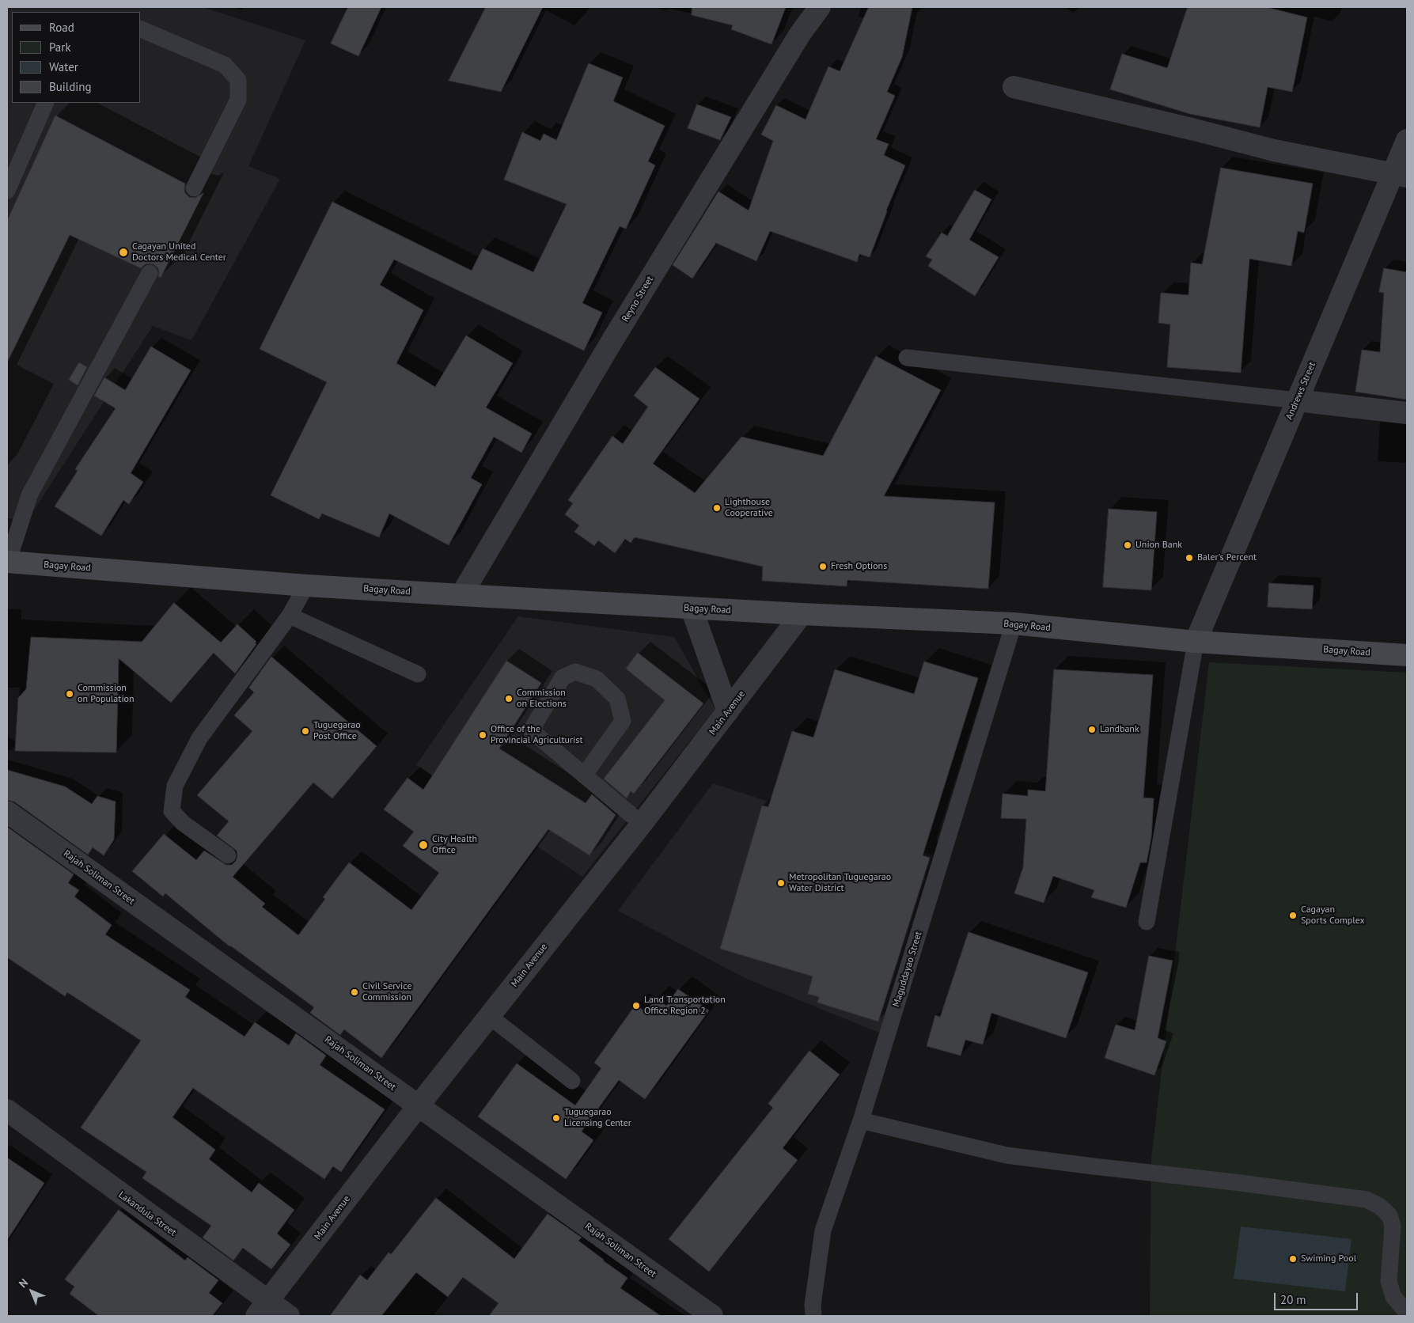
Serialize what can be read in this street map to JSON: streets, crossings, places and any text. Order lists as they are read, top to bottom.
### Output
{
  "streets": {
    "main road": ["Bagay Road"],
    "street": [
      "Reyno Street",
      "Andrews Street",
      "Main Avenue",
      "Rajah Soliman Street",
      "Lakandula Street"
    ],
    "lane": ["Maguddayao Street"]
  },
  "crossings": [
    ["Reyno Street", "Bagay Road"],
    ["Andrews Street", "Bagay Road"],
    ["Bagay Road", "Main Avenue"],
    ["Bagay Road", "Maguddayao Street"],
    ["Main Avenue", "Rajah Soliman Street"],
    ["Main Avenue", "Lakandula Street"]
  ],
  "places": [
    "Cagayan United Doctors Medical Center",
    "Lighthouse Cooperative",
    "Union Bank",
    "Baler's Percent",
    "Fresh Options",
    "Commission on Population",
    "Commission on Elections",
    "Landbank",
    "Tuguegarao Post Office",
    "Office of the Provincial Agriculturist",
    "City Health Office",
    "Metropolitan Tuguegarao Water District",
    "Cagayan Sports Complex",
    "Civil Service Commission",
    "Land Transportation Office Region 2",
    "Tuguegarao Licensing Center",
    "Swiming Pool"
  ],
  "legend": [
    "Road",
    "Park",
    "Water",
    "Building"
  ],
  "scale_bar": "20 m",
  "north": "top left"
}
